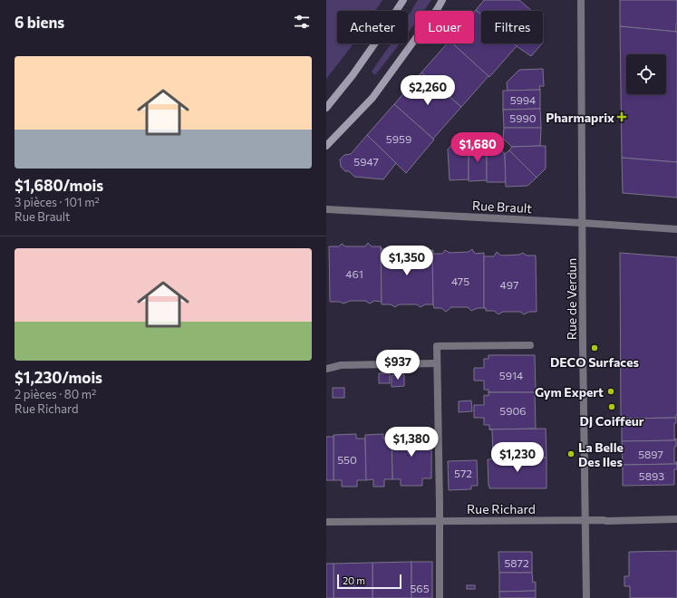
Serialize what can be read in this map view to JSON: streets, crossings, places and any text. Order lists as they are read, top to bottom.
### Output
{
  "streets": {
    "street": ["Rue Brault", "Rue de Verdun", "Rue Richard"]
  },
  "crossings": [
    ["Rue Brault", "Rue de Verdun"],
    ["Rue de Verdun", "Rue Richard"]
  ],
  "places": {
    "health": ["Pharmaprix"],
    "other": [
      "DECO Surfaces",
      "Gym Expert",
      "DJ Coiffeur",
      "La Belle Des Iles"
    ]
  },
  "house_numbers": [
    "5994",
    "5990",
    "5959",
    "5947",
    "461",
    "475",
    "497",
    "5914",
    "5906",
    "5897",
    "550",
    "572",
    "5893",
    "5872",
    "565"
  ],
  "scale_bar": "20 m",
  "page": {
    "heading": "6 biens",
    "chip": ["Acheter", "Louer", "Filtres"],
    "list": [
      {
        "name": "$1,680/mois",
        "note": "3 pièces · 101 m² · Rue Brault"
      },
      {
        "name": "$1,230/mois",
        "note": "2 pièces · 80 m² · Rue Richard"
      }
    ],
    "price": [
      "$2,260",
      "$1,680",
      "$1,350",
      "$937",
      "$1,380",
      "$1,230"
    ],
    "scale": "20 m"
  }
}
